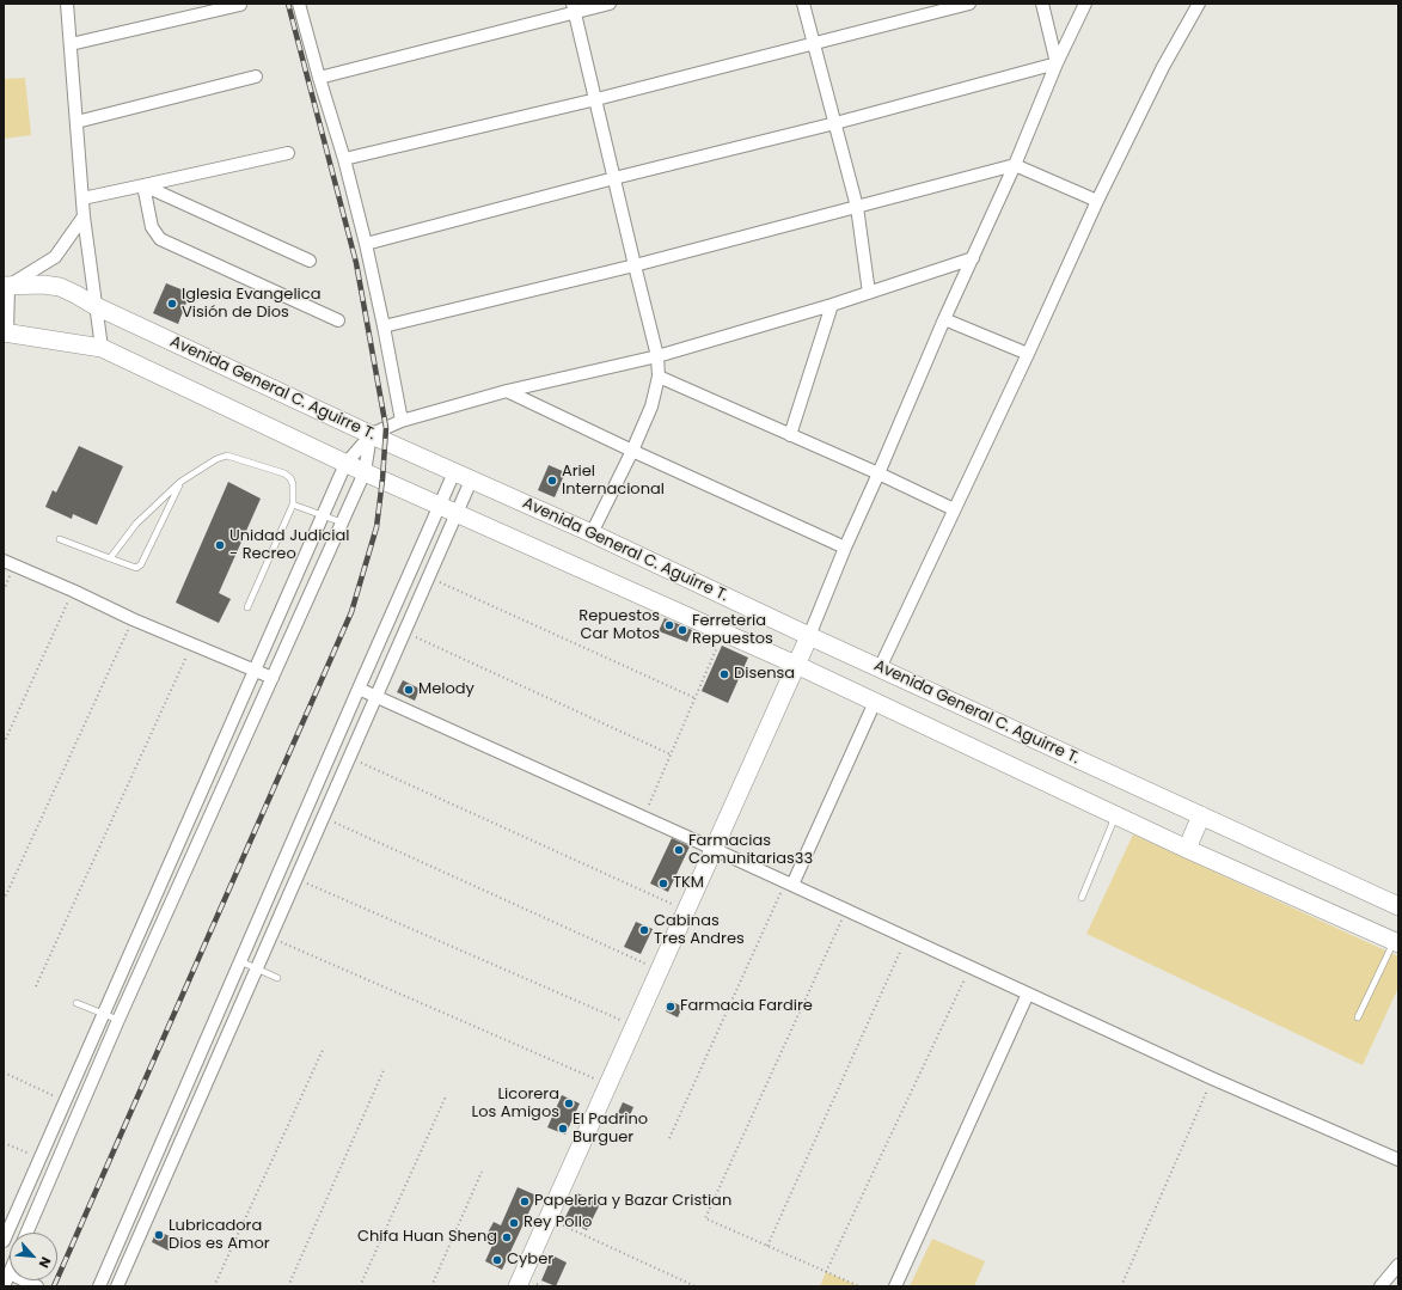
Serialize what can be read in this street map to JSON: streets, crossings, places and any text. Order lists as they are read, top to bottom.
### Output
{
  "streets": {
    "street": ["Avenida General C. Aguirre T."]
  },
  "places": [
    "Iglesia Evangelica Visión de Dios",
    "Ariel Internacional",
    "Unidad Judicial - Recreo",
    "Repuestos Car Motos",
    "Ferreteria Repuestos",
    "Disensa",
    "Melody",
    "Farmacias Comunitarias33",
    "TKM",
    "Cabinas Tres Andres",
    "Farmacia Fardire",
    "Licorera Los Amigos",
    "El Padrino Burguer",
    "Papeleria y Bazar Cristian",
    "Rey Pollo",
    "Lubricadora Dios es Amor",
    "Chifa Huan Sheng",
    "Cyber"
  ],
  "north": "bottom right"
}
